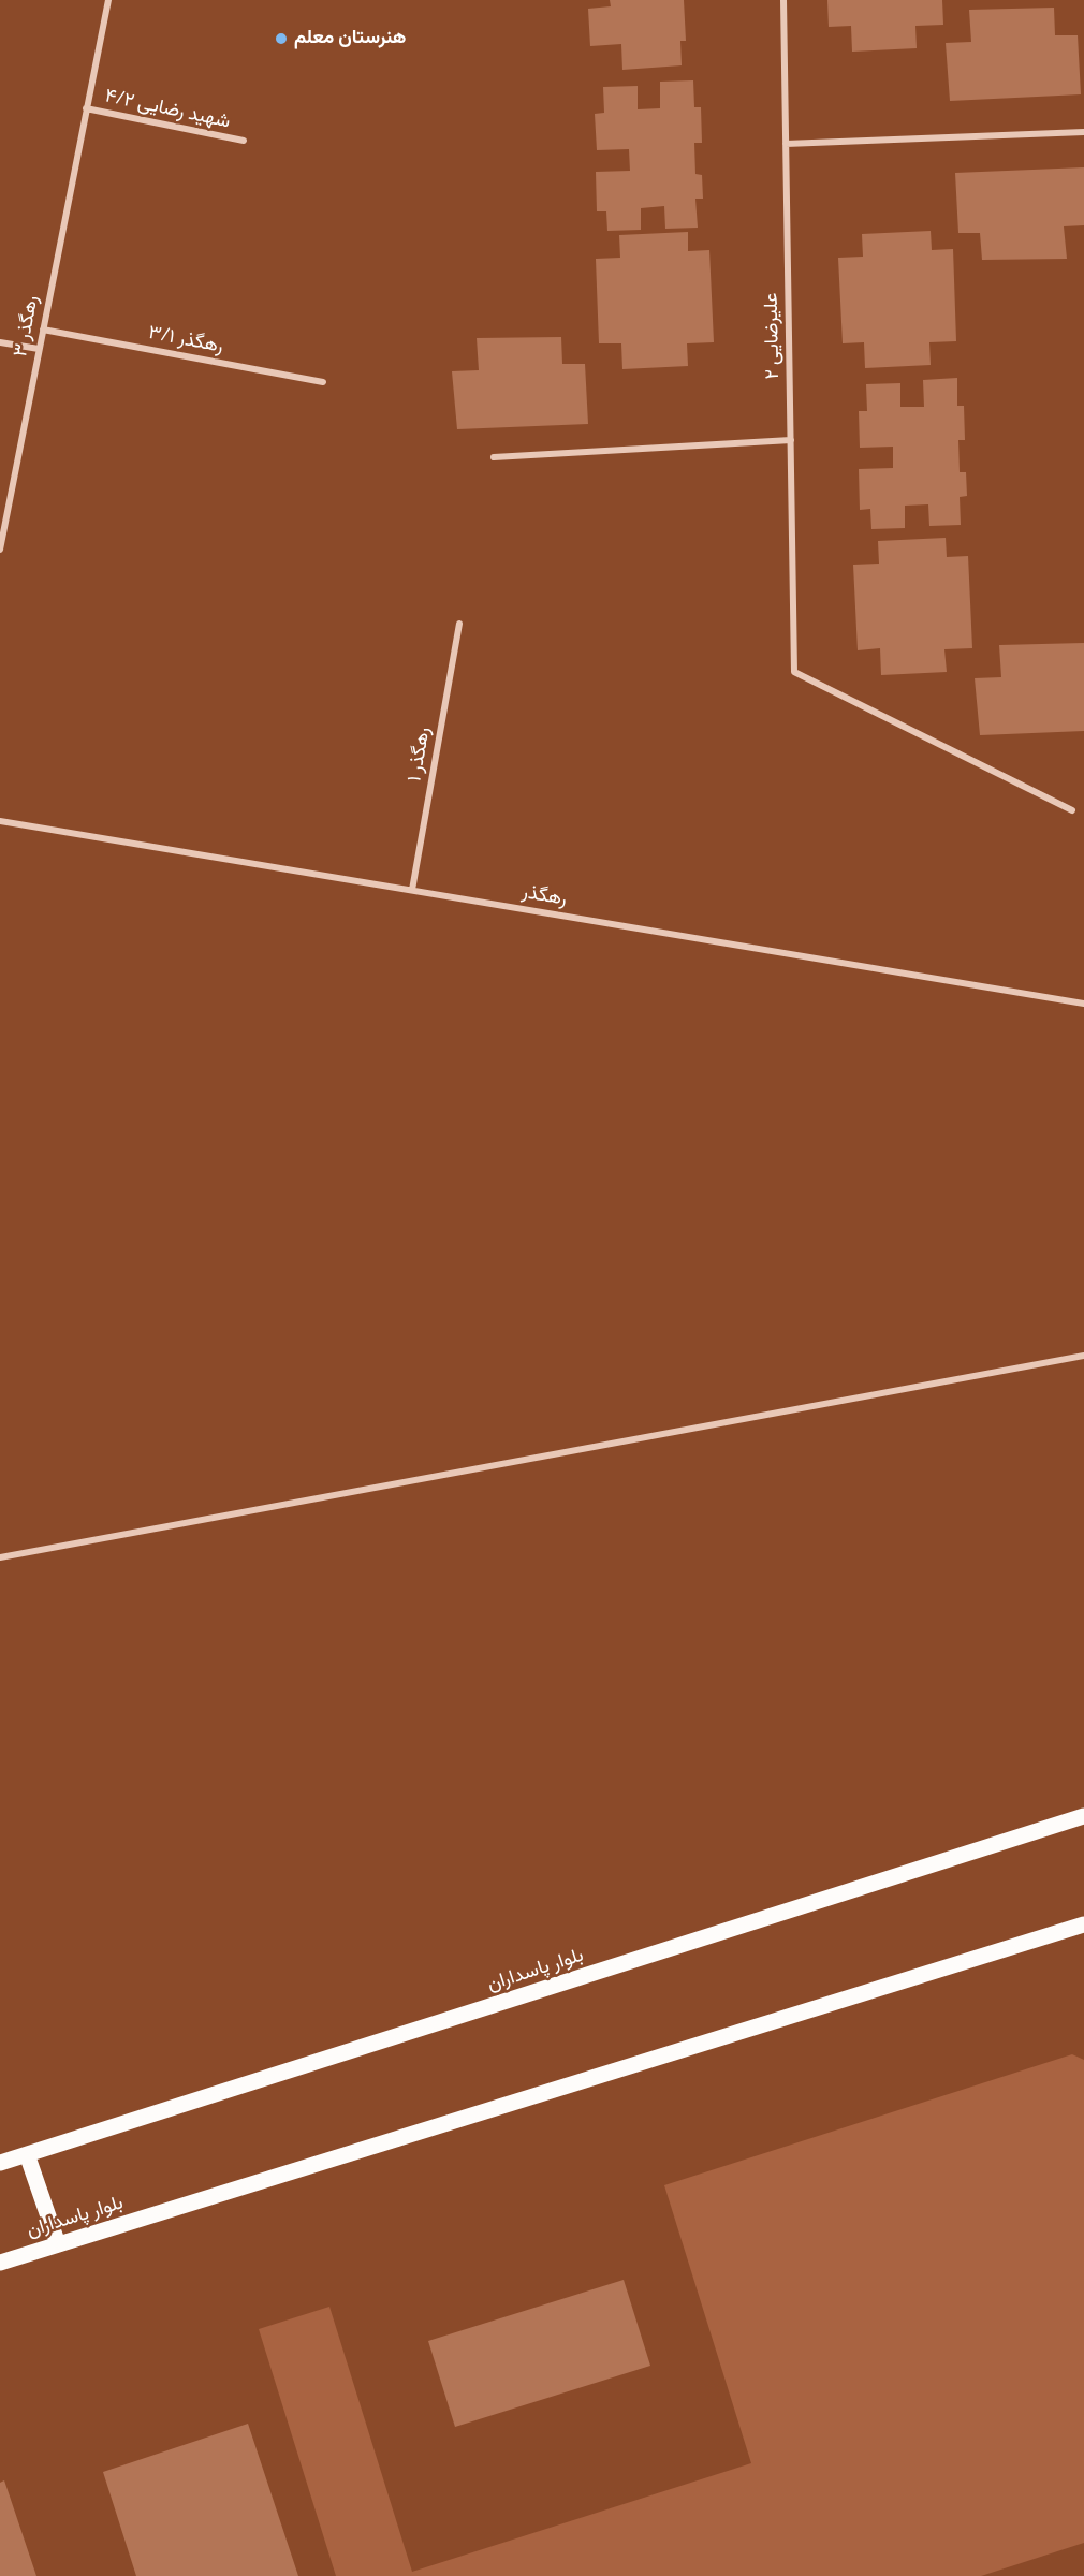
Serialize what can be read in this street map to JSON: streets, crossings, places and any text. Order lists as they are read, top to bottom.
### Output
{
  "streets": {
    "main road": ["بلوار پاسداران"],
    "street": [
      "۴/۲ شهید رضایی",
      "۳ رهگذر",
      "۲ علیرضایی",
      "۳/۱ رهگذر",
      "۱ رهگذر",
      "رهگذر"
    ]
  },
  "crossings": [
    ["۴/۲ شهید رضایی", "۳ رهگذر"],
    ["۳ رهگذر", "۳/۱ رهگذر"],
    ["۱ رهگذر", "رهگذر"]
  ],
  "places": ["هنرستان معلم"]
}
